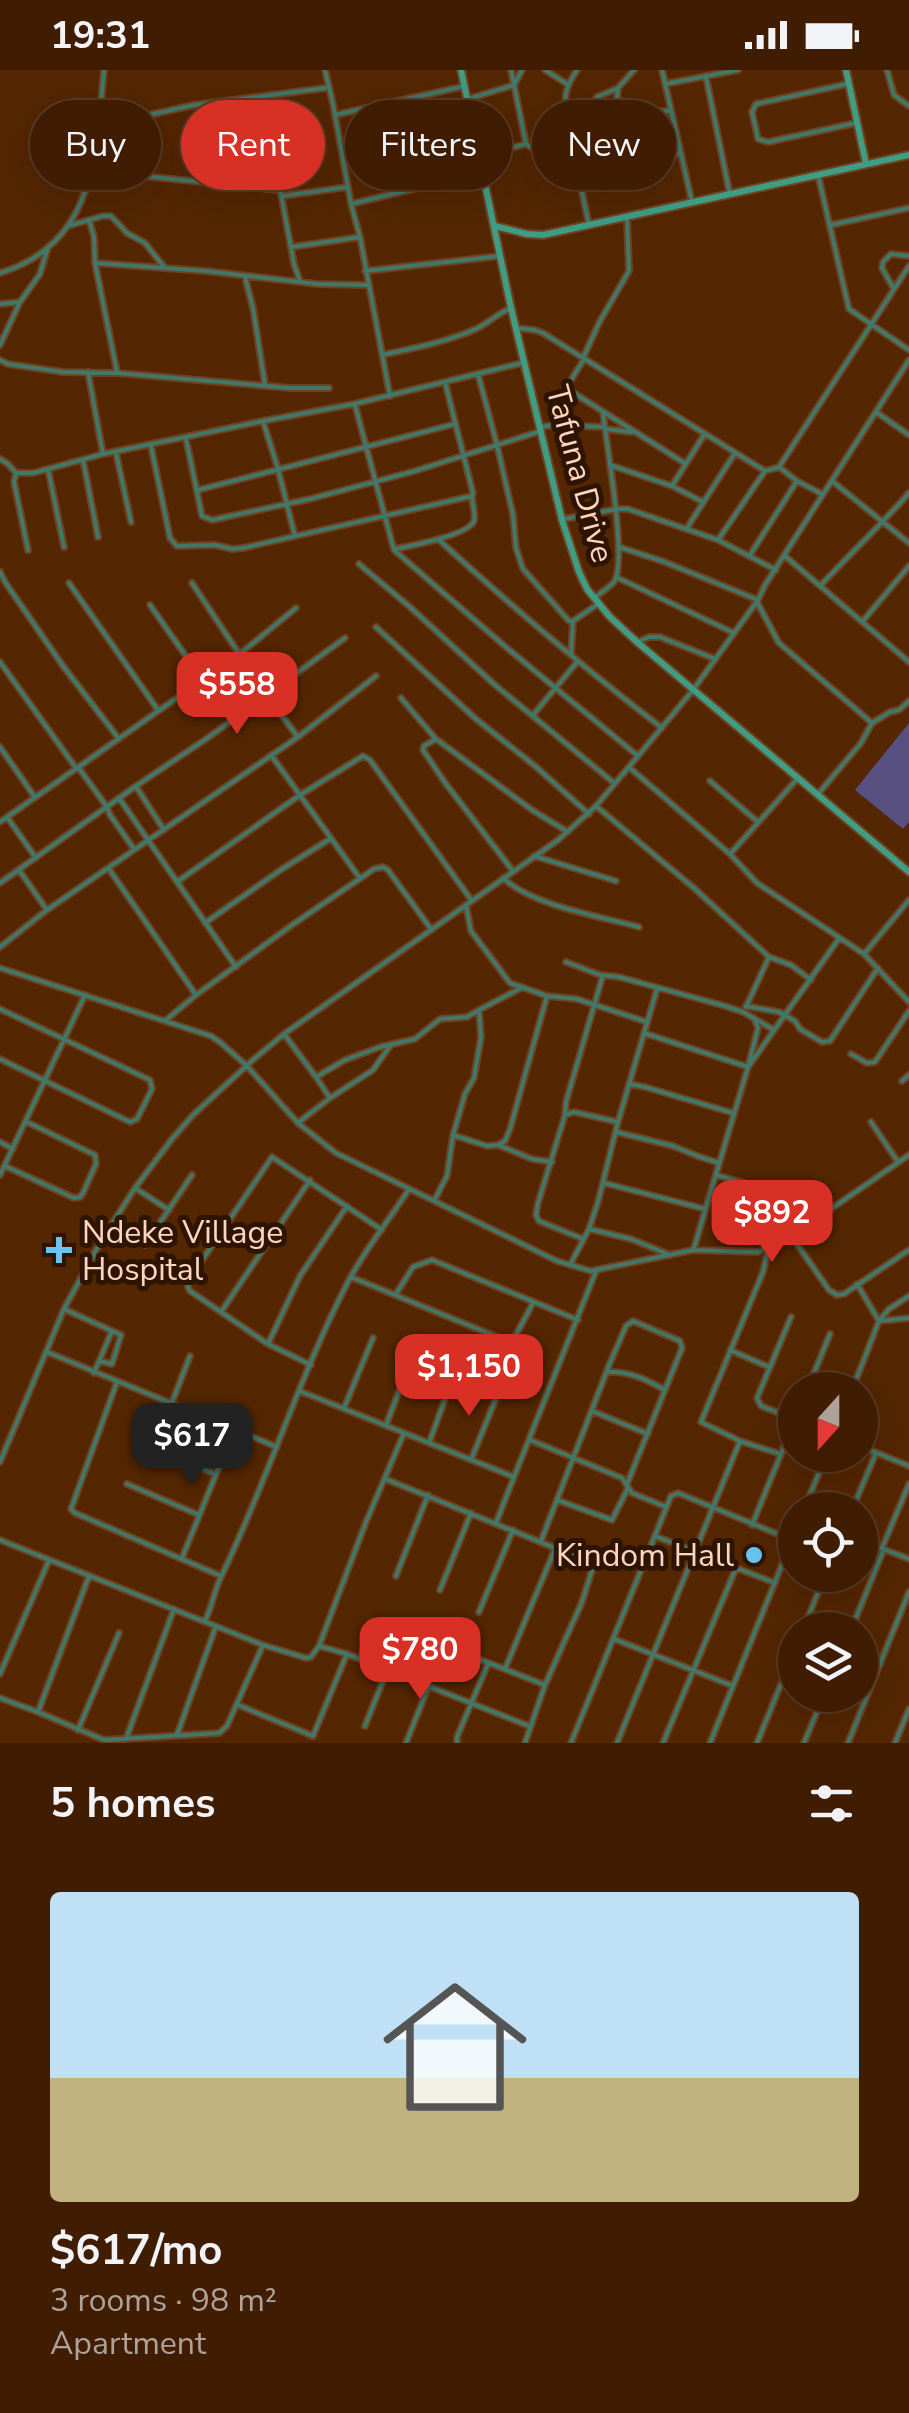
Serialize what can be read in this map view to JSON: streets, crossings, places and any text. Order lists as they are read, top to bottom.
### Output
{
  "streets": {
    "main road": ["Tafuna Drive"]
  },
  "places": {
    "health": ["Ndeke Village Hospital"],
    "other": ["Kindom Hall"]
  },
  "north": "bottom",
  "page": {
    "status": "19:31",
    "chip": [
      "Buy",
      "Rent",
      "Filters",
      "New"
    ],
    "price": [
      "$558",
      "$892",
      "$1,150",
      "$617",
      "$780"
    ],
    "heading": "5 homes",
    "list": [
      {
        "name": "$617/mo",
        "note": "3 rooms · 98 m² · Apartment"
      }
    ]
  }
}
